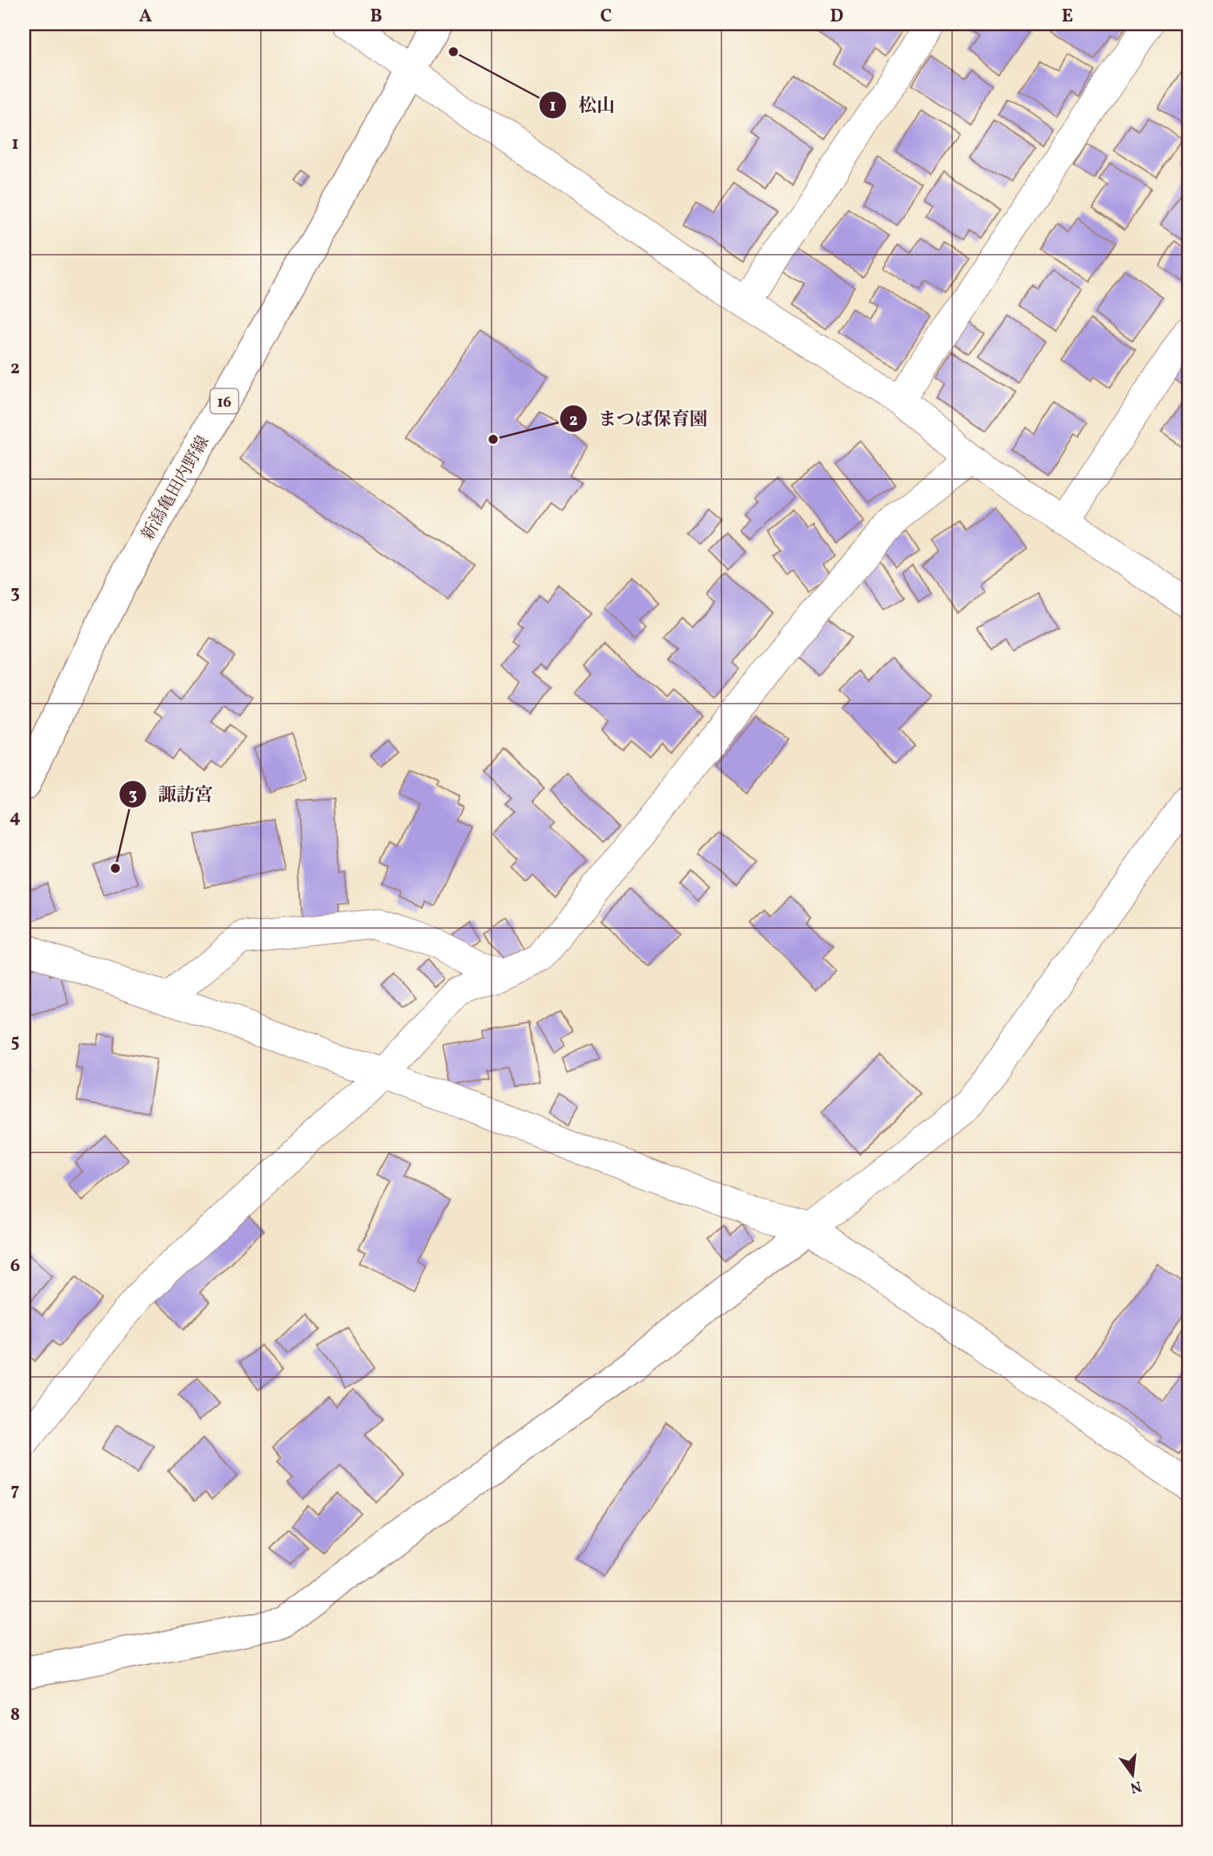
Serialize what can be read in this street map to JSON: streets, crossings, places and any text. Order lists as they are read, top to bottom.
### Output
{
  "streets": {
    "street": ["16", "新潟亀田内野線"]
  },
  "places": ["松山", "まつば保育園", "諏訪宮"],
  "north": "bottom",
  "grid": {
    "columns": [
      "A",
      "B",
      "C",
      "D",
      "E"
    ],
    "rows": [
      "1",
      "2",
      "3",
      "4",
      "5",
      "6",
      "7",
      "8"
    ]
  }
}
